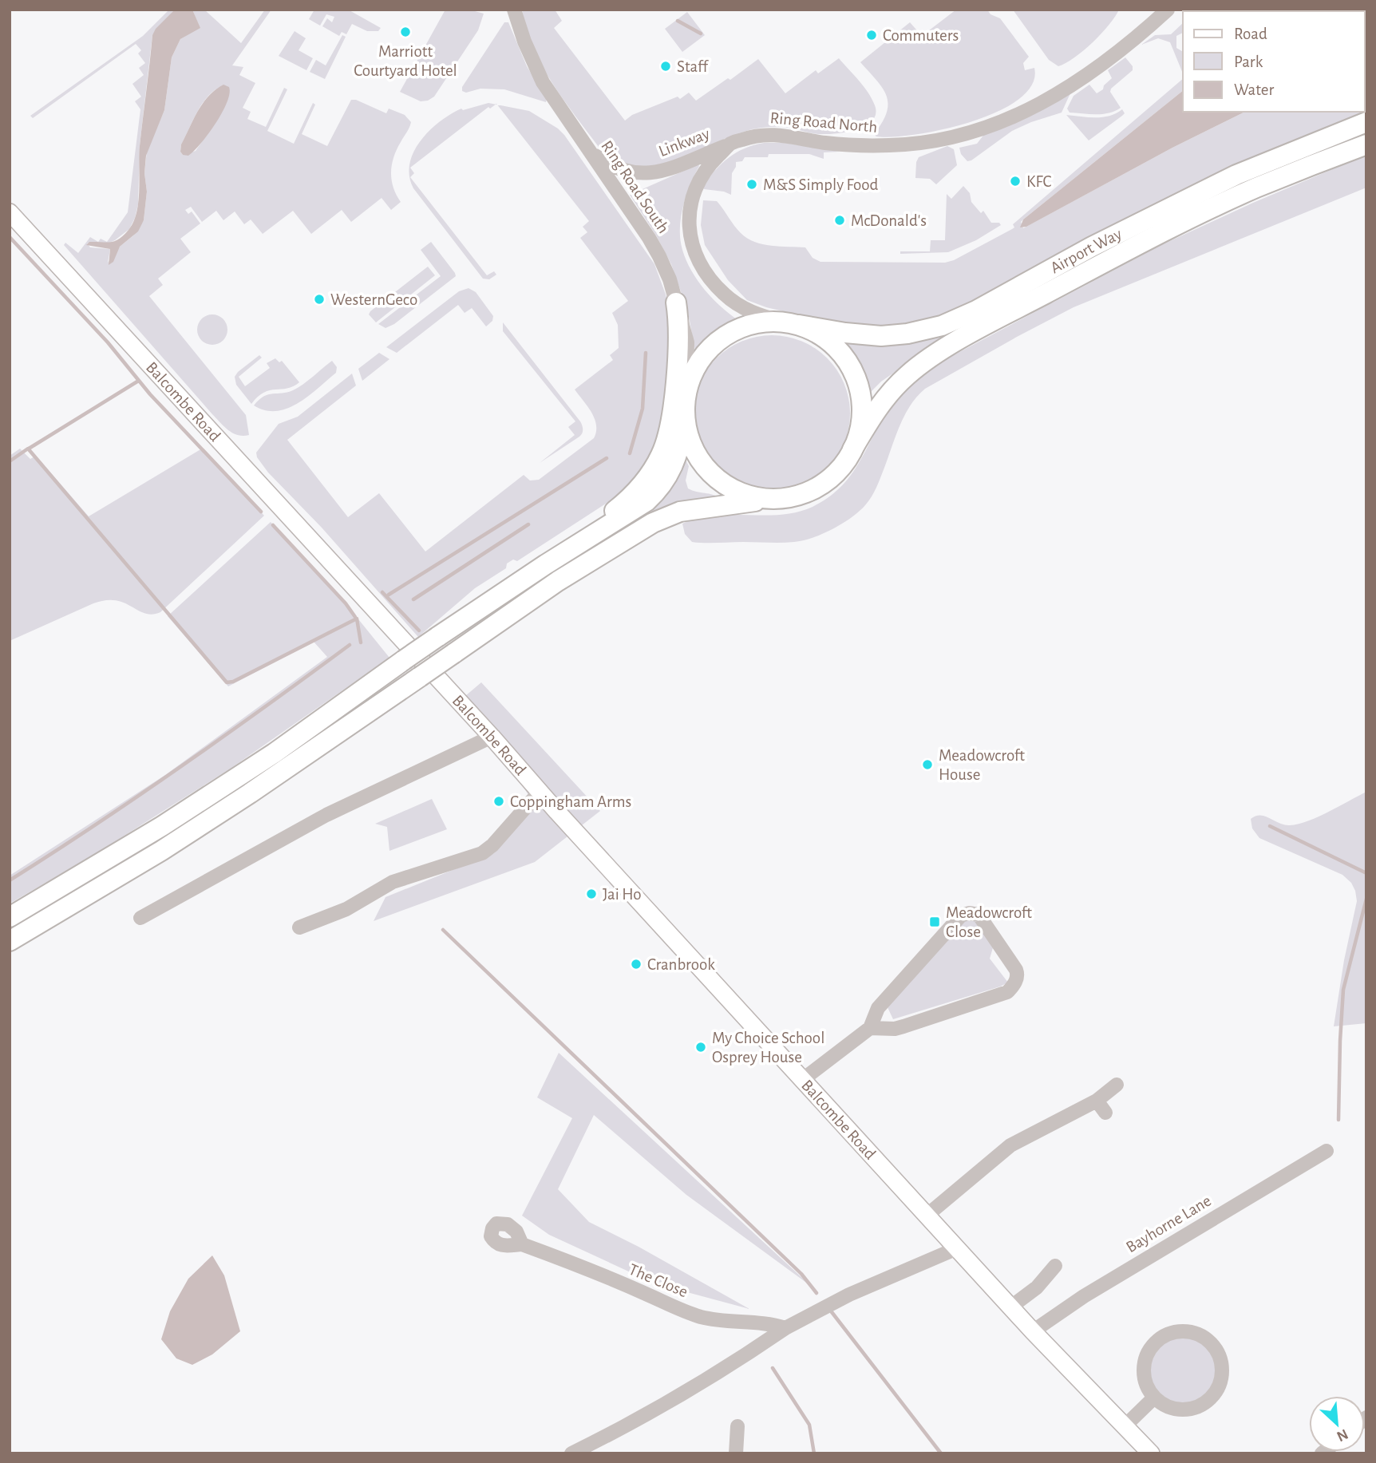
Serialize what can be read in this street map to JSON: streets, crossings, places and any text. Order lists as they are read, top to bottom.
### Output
{
  "streets": {
    "highway": ["Airport Way"],
    "main road": ["Balcombe Road"],
    "street": [
      "Ring Road North",
      "Linkway",
      "Ring Road South",
      "Bayhorne Lane",
      "The Close"
    ]
  },
  "crossings": [
    ["Ring Road North", "Linkway"],
    ["Ring Road North", "Ring Road South"],
    ["Ring Road North", "Airport Way"],
    ["Linkway", "Ring Road South"],
    ["Ring Road South", "Airport Way"],
    ["Balcombe Road", "Bayhorne Lane"]
  ],
  "places": {
    "other": [
      "Marriott Courtyard Hotel",
      "Commuters",
      "Staff",
      "KFC",
      "M&S Simply Food",
      "McDonald's",
      "WesternGeco",
      "Meadowcroft House",
      "Coppingham Arms",
      "Jai Ho",
      "Cranbrook",
      "My Choice School Osprey House"
    ],
    "transit": ["Meadowcroft Close"]
  },
  "legend": ["Road", "Park", "Water"],
  "north": "bottom right"
}
